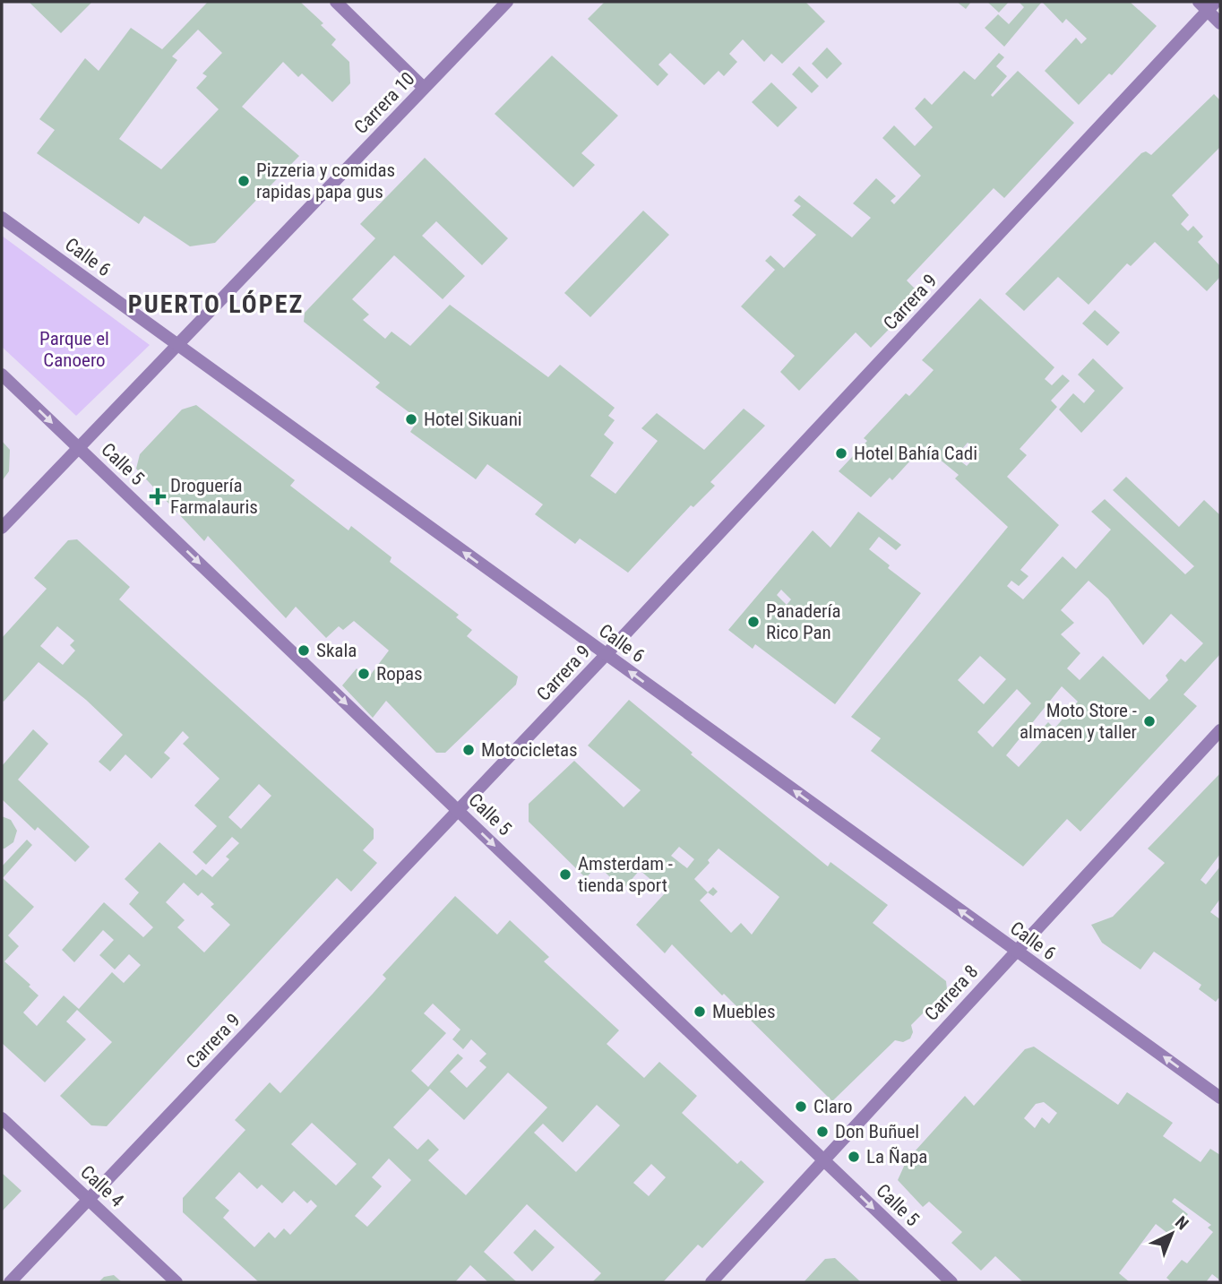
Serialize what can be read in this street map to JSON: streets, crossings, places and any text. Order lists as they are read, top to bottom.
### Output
{
  "streets": {
    "street": [
      "Carrera 10",
      "Calle 6",
      "Carrera 9",
      "Calle 5",
      "Carrera 8",
      "Calle 4"
    ]
  },
  "crossings": [
    ["Carrera 10", "Calle 6"],
    ["Carrera 10", "Calle 5"],
    ["Calle 6", "Carrera 9"],
    ["Calle 6", "Carrera 8"],
    ["Carrera 9", "Calle 5"],
    ["Carrera 9", "Calle 4"],
    ["Calle 5", "Carrera 8"]
  ],
  "one_way": ["Calle 6", "Calle 5"],
  "districts": ["PUERTO LÓPEZ"],
  "parks": ["Parque el Canoero"],
  "places": {
    "other": [
      "Pizzeria y comidas rapidas papa gus",
      "Hotel Sikuani",
      "Hotel Bahía Cadi",
      "Panadería Rico Pan",
      "Skala",
      "Ropas",
      "Moto Store - almacen y taller",
      "Motocicletas",
      "Amsterdam - tienda sport",
      "Muebles",
      "Claro",
      "Don Buñuel",
      "La Ñapa"
    ],
    "health": ["Droguería Farmalauris"]
  },
  "north": "top right"
}
